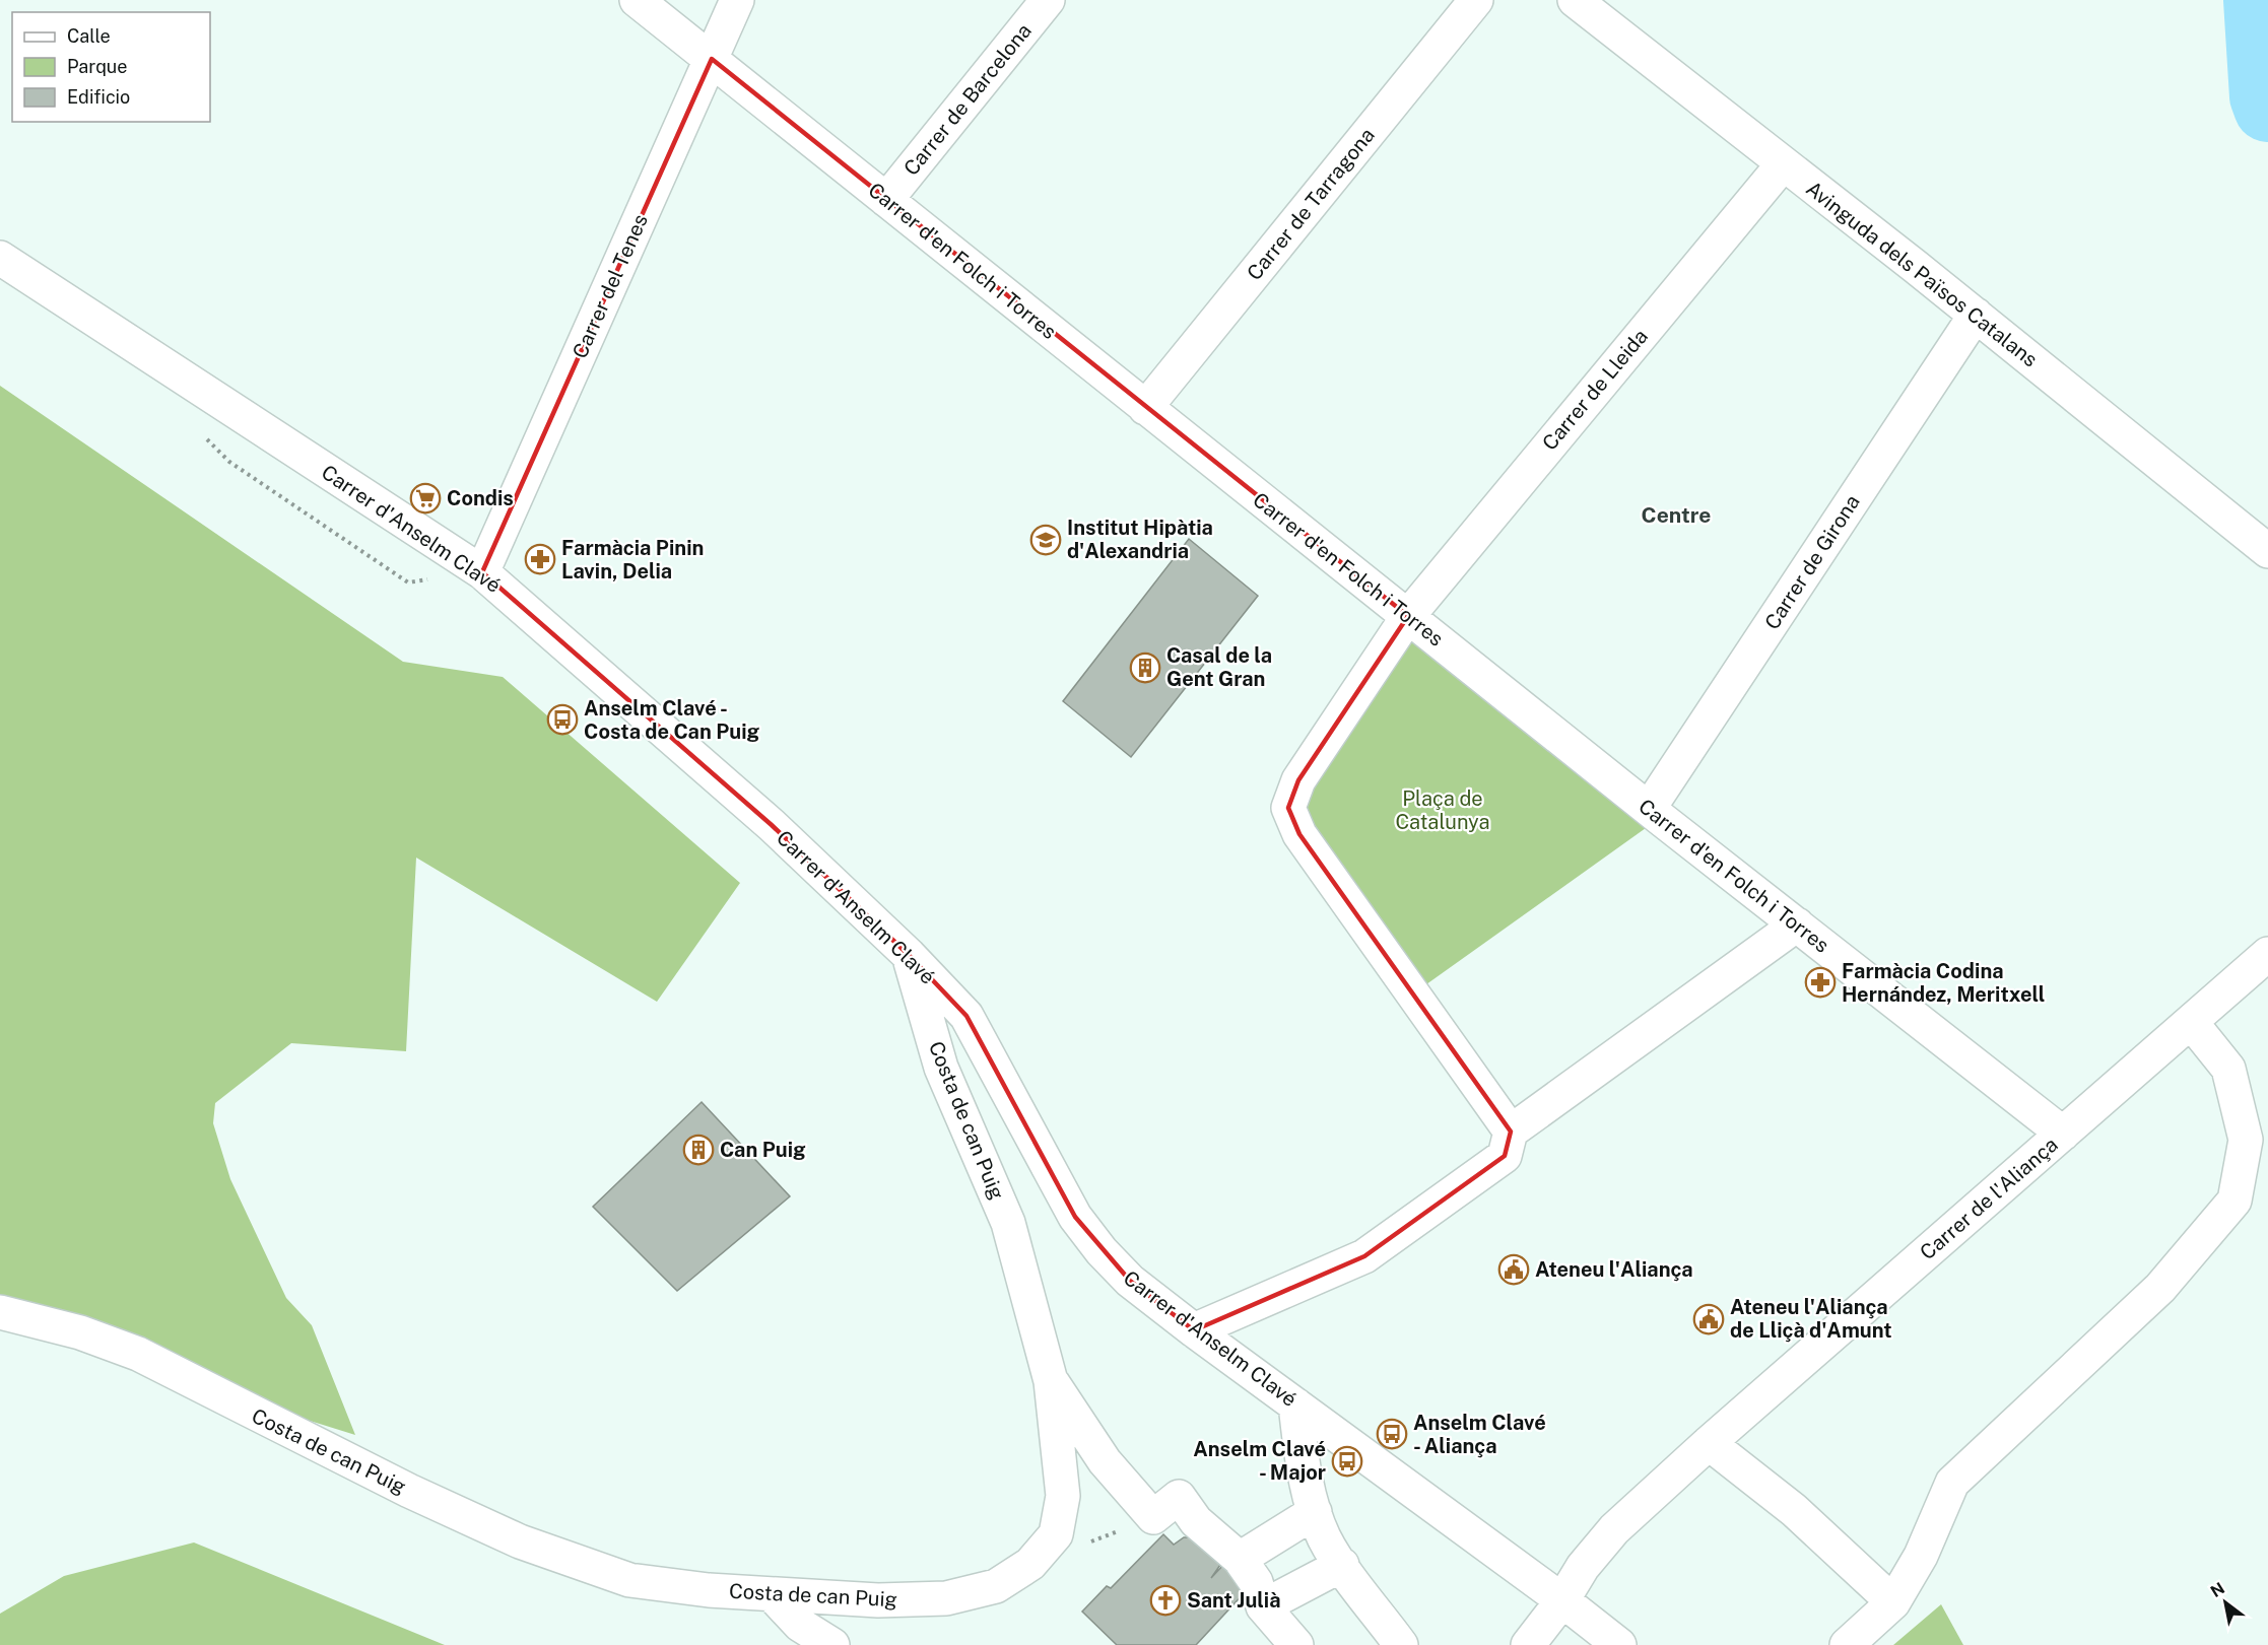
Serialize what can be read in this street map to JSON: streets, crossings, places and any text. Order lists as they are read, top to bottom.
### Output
{
  "streets": {
    "street": [
      "Carrer de Barcelona",
      "Carrer de Tarragona",
      "Carrer d'en Folch i Torres",
      "Avinguda dels Països Catalans",
      "Carrer del Tenes",
      "Carrer de Lleida",
      "Carrer d'Anselm Clavé",
      "Carrer de Girona",
      "Costa de can Puig",
      "Carrer de l'Aliança"
    ]
  },
  "crossings": [
    ["Carrer de Barcelona", "Carrer d'en Folch i Torres"],
    ["Carrer de Tarragona", "Carrer d'en Folch i Torres"],
    ["Carrer d'en Folch i Torres", "Carrer del Tenes"],
    ["Carrer d'en Folch i Torres", "Carrer de Lleida"],
    ["Carrer d'en Folch i Torres", "Carrer de Girona"],
    ["Carrer d'en Folch i Torres", "Carrer de l'Aliança"],
    ["Avinguda dels Països Catalans", "Carrer de Lleida"],
    ["Avinguda dels Països Catalans", "Carrer de Girona"],
    ["Carrer del Tenes", "Carrer d'Anselm Clavé"],
    ["Carrer d'Anselm Clavé", "Costa de can Puig"],
    ["Carrer d'Anselm Clavé", "Carrer de l'Aliança"]
  ],
  "districts": ["Centre"],
  "parks": ["Plaça de Catalunya"],
  "places": {
    "supermarket": ["Condis"],
    "school or university": ["Institut Hipàtia d'Alexandria"],
    "pharmacy": ["Farmàcia Pinin Lavin, Delia", "Farmàcia Codina Hernández, Meritxell"],
    "building": ["Casal de la Gent Gran", "Can Puig"],
    "bus stop": ["Anselm Clavé - Costa de Can Puig", "Anselm Clavé - Aliança", "Anselm Clavé - Major"],
    "public building": ["Ateneu l'Aliança", "Ateneu l'Aliança de Lliçà d'Amunt"],
    "church": ["Sant Julià"]
  },
  "legend": ["Calle", "Parque", "Edificio"],
  "north": "top left"
}
